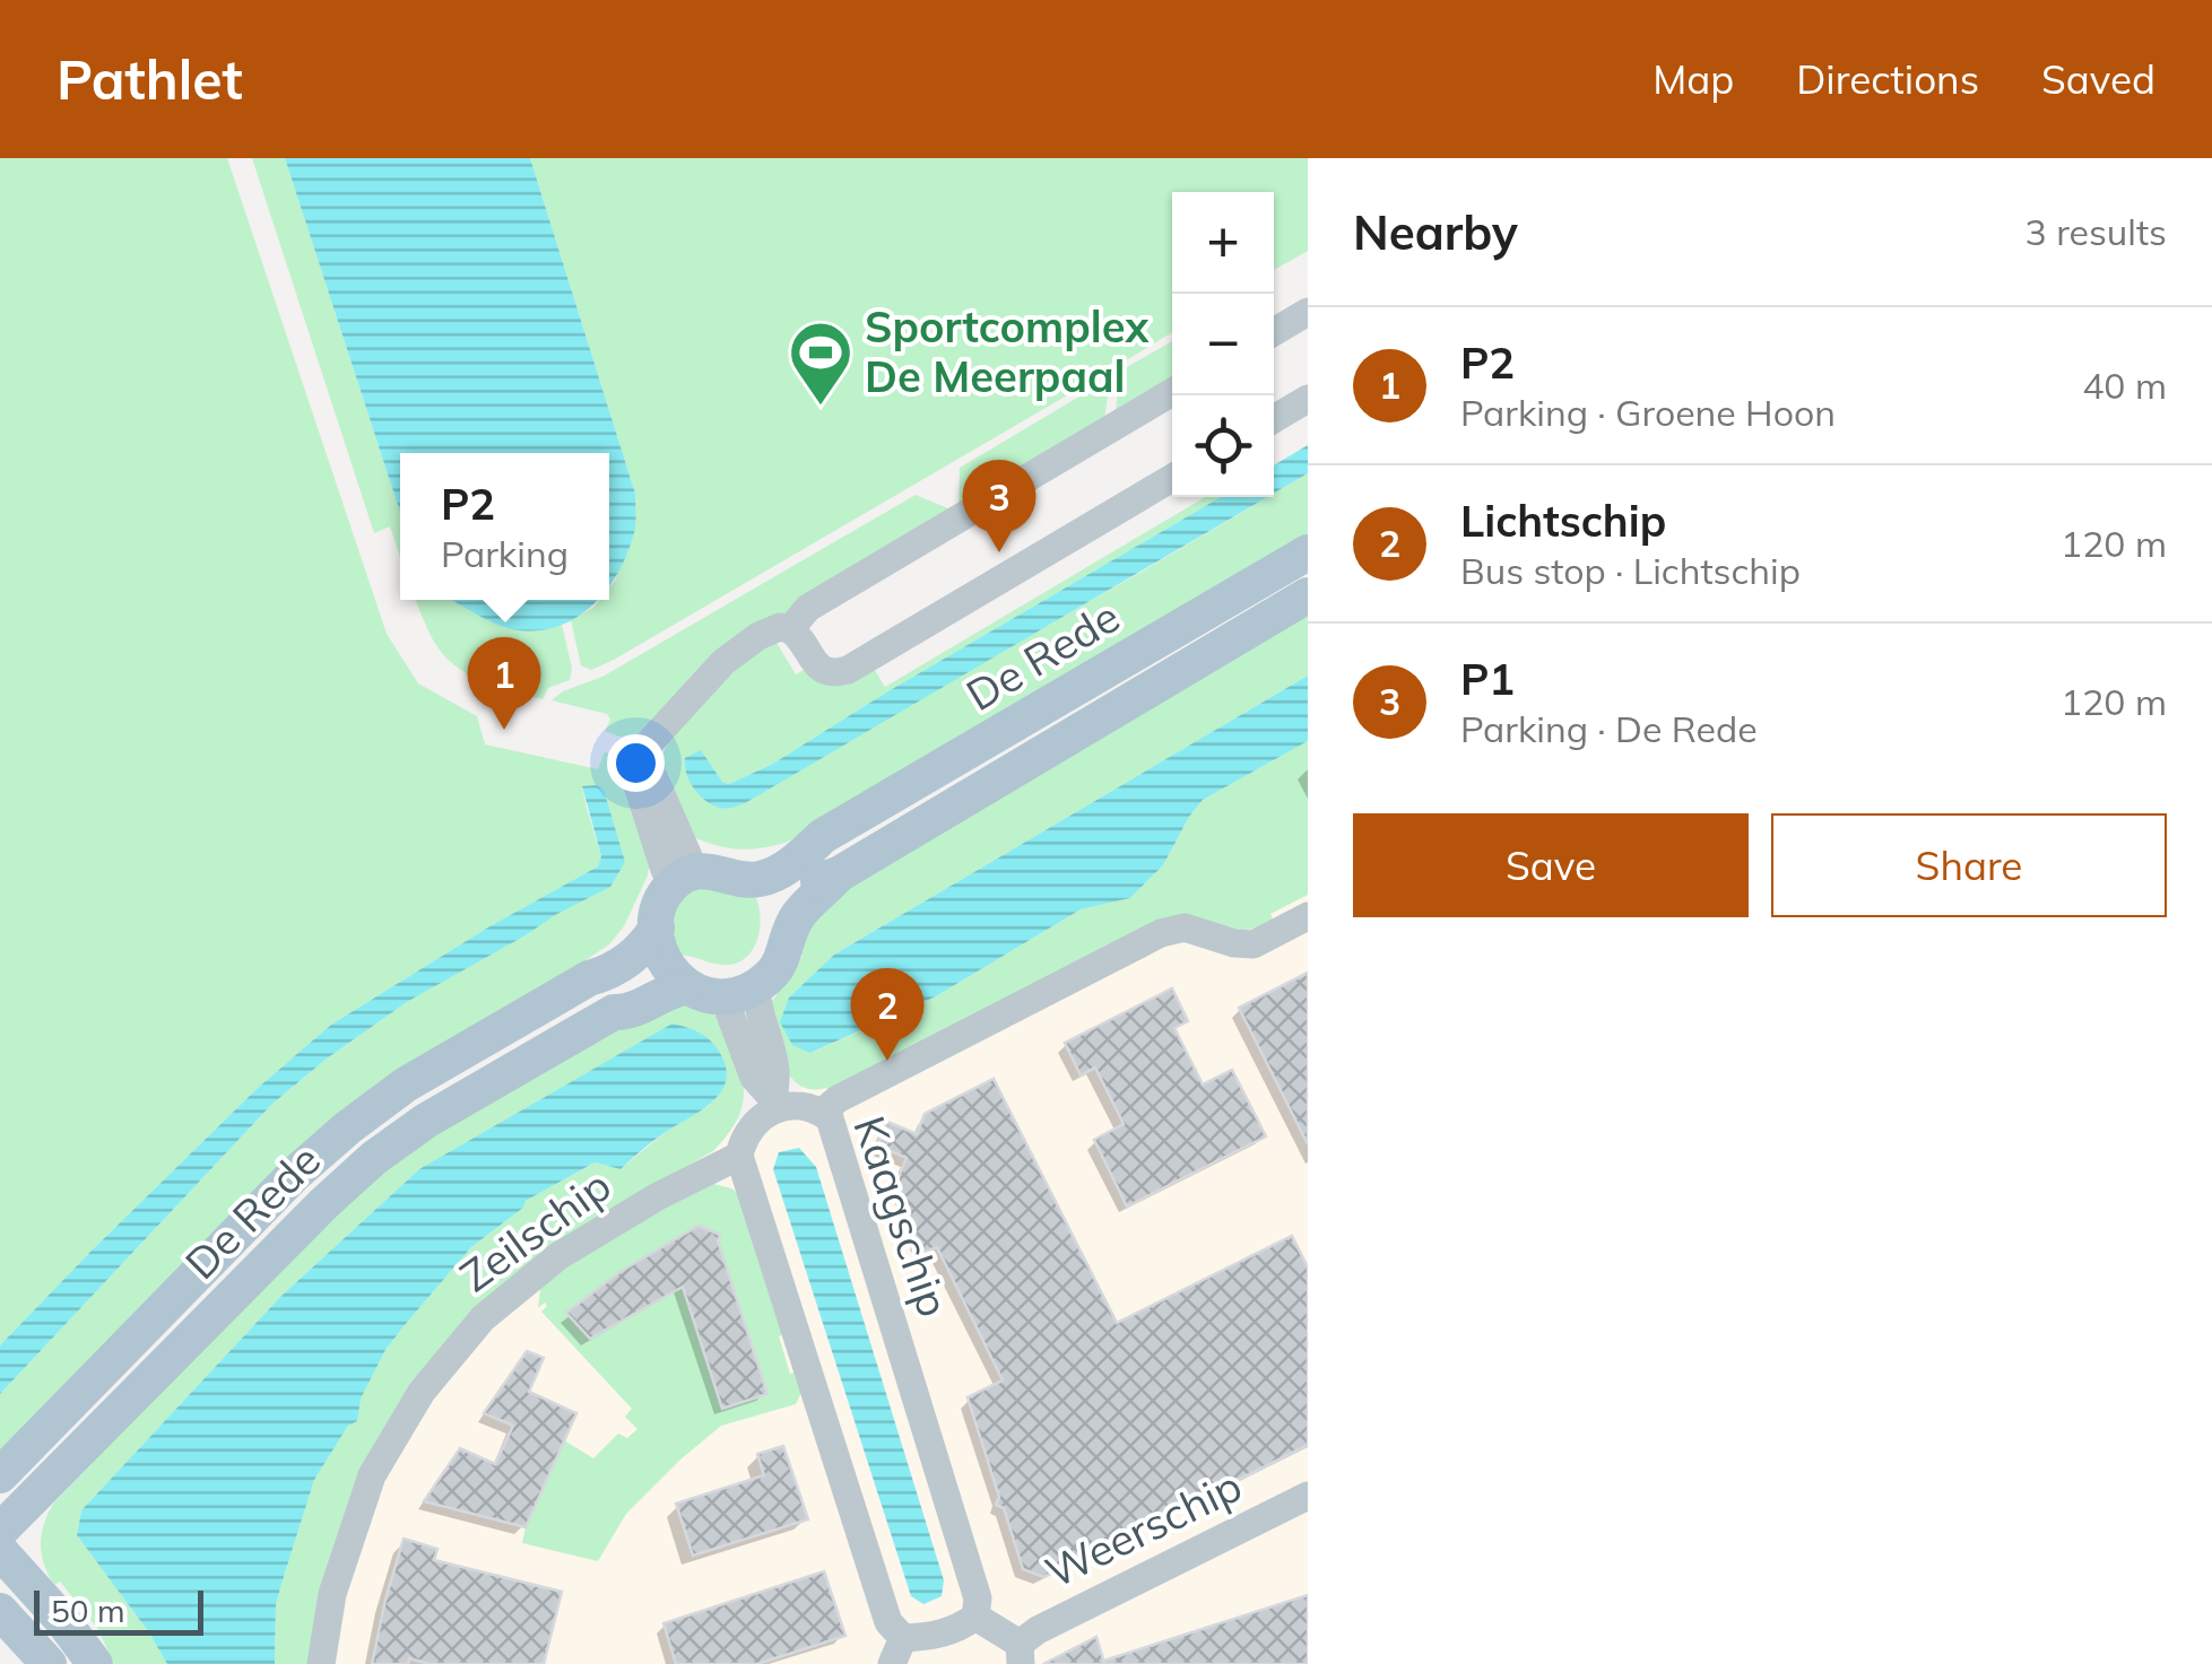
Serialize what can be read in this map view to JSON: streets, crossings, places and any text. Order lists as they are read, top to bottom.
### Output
{
  "streets": {
    "main road": ["De Rede"],
    "street": ["Kaagschip", "Zeilschip", "Weerschip"]
  },
  "places": {
    "sports": ["Sportcomplex De Meerpaal"]
  },
  "scale_bar": "50 m",
  "page": {
    "header": "Pathlet",
    "nav": ["Map", "Directions", "Saved"],
    "heading": ["Nearby", "3 results"],
    "map_buttons": ["+", "−"],
    "list": [
      {
        "mark": "1",
        "name": "P2",
        "note": "Parking · Groene Hoon",
        "value": "40 m"
      },
      {
        "mark": "2",
        "name": "Lichtschip",
        "note": "Bus stop · Lichtschip",
        "value": "120 m"
      },
      {
        "mark": "3",
        "name": "P1",
        "note": "Parking · De Rede",
        "value": "120 m"
      }
    ],
    "popup": ["P2", "Parking"],
    "pins": ["3", "1", "2"],
    "buttons": ["Save", "Share"],
    "scale": "50 m"
  }
}
